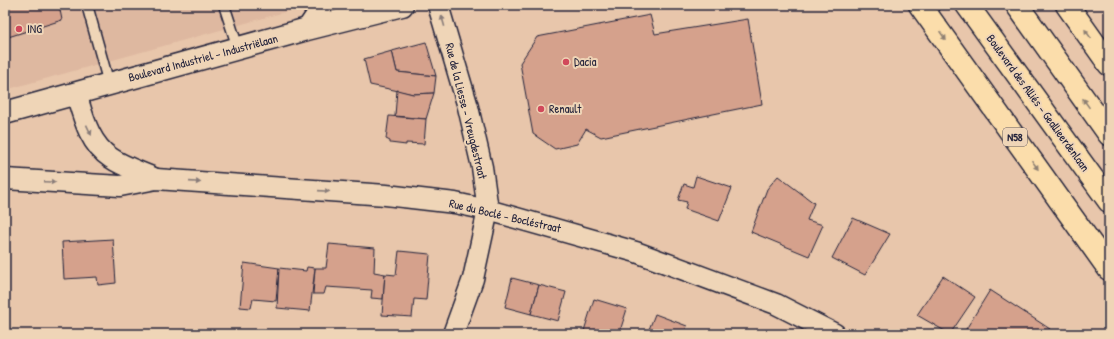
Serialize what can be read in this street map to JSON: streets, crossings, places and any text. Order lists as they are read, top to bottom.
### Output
{
  "streets": {
    "highway": ["Boulevard des Alliés - Geallieerdenlaan", "N58"],
    "main road": ["Boulevard Industriel - Industriëlaan"],
    "street": ["Rue de la Liesse - Vreugdestraat", "Rue du Boclé - Bocléstraat"]
  },
  "crossings": [
    ["Boulevard Industriel - Industriëlaan", "Rue du Boclé - Bocléstraat"],
    ["Rue de la Liesse - Vreugdestraat", "Rue du Boclé - Bocléstraat"]
  ],
  "one_way": ["Rue de la Liesse - Vreugdestraat", "Rue du Boclé - Bocléstraat"],
  "places": ["ING", "Dacia", "Renault"]
}
